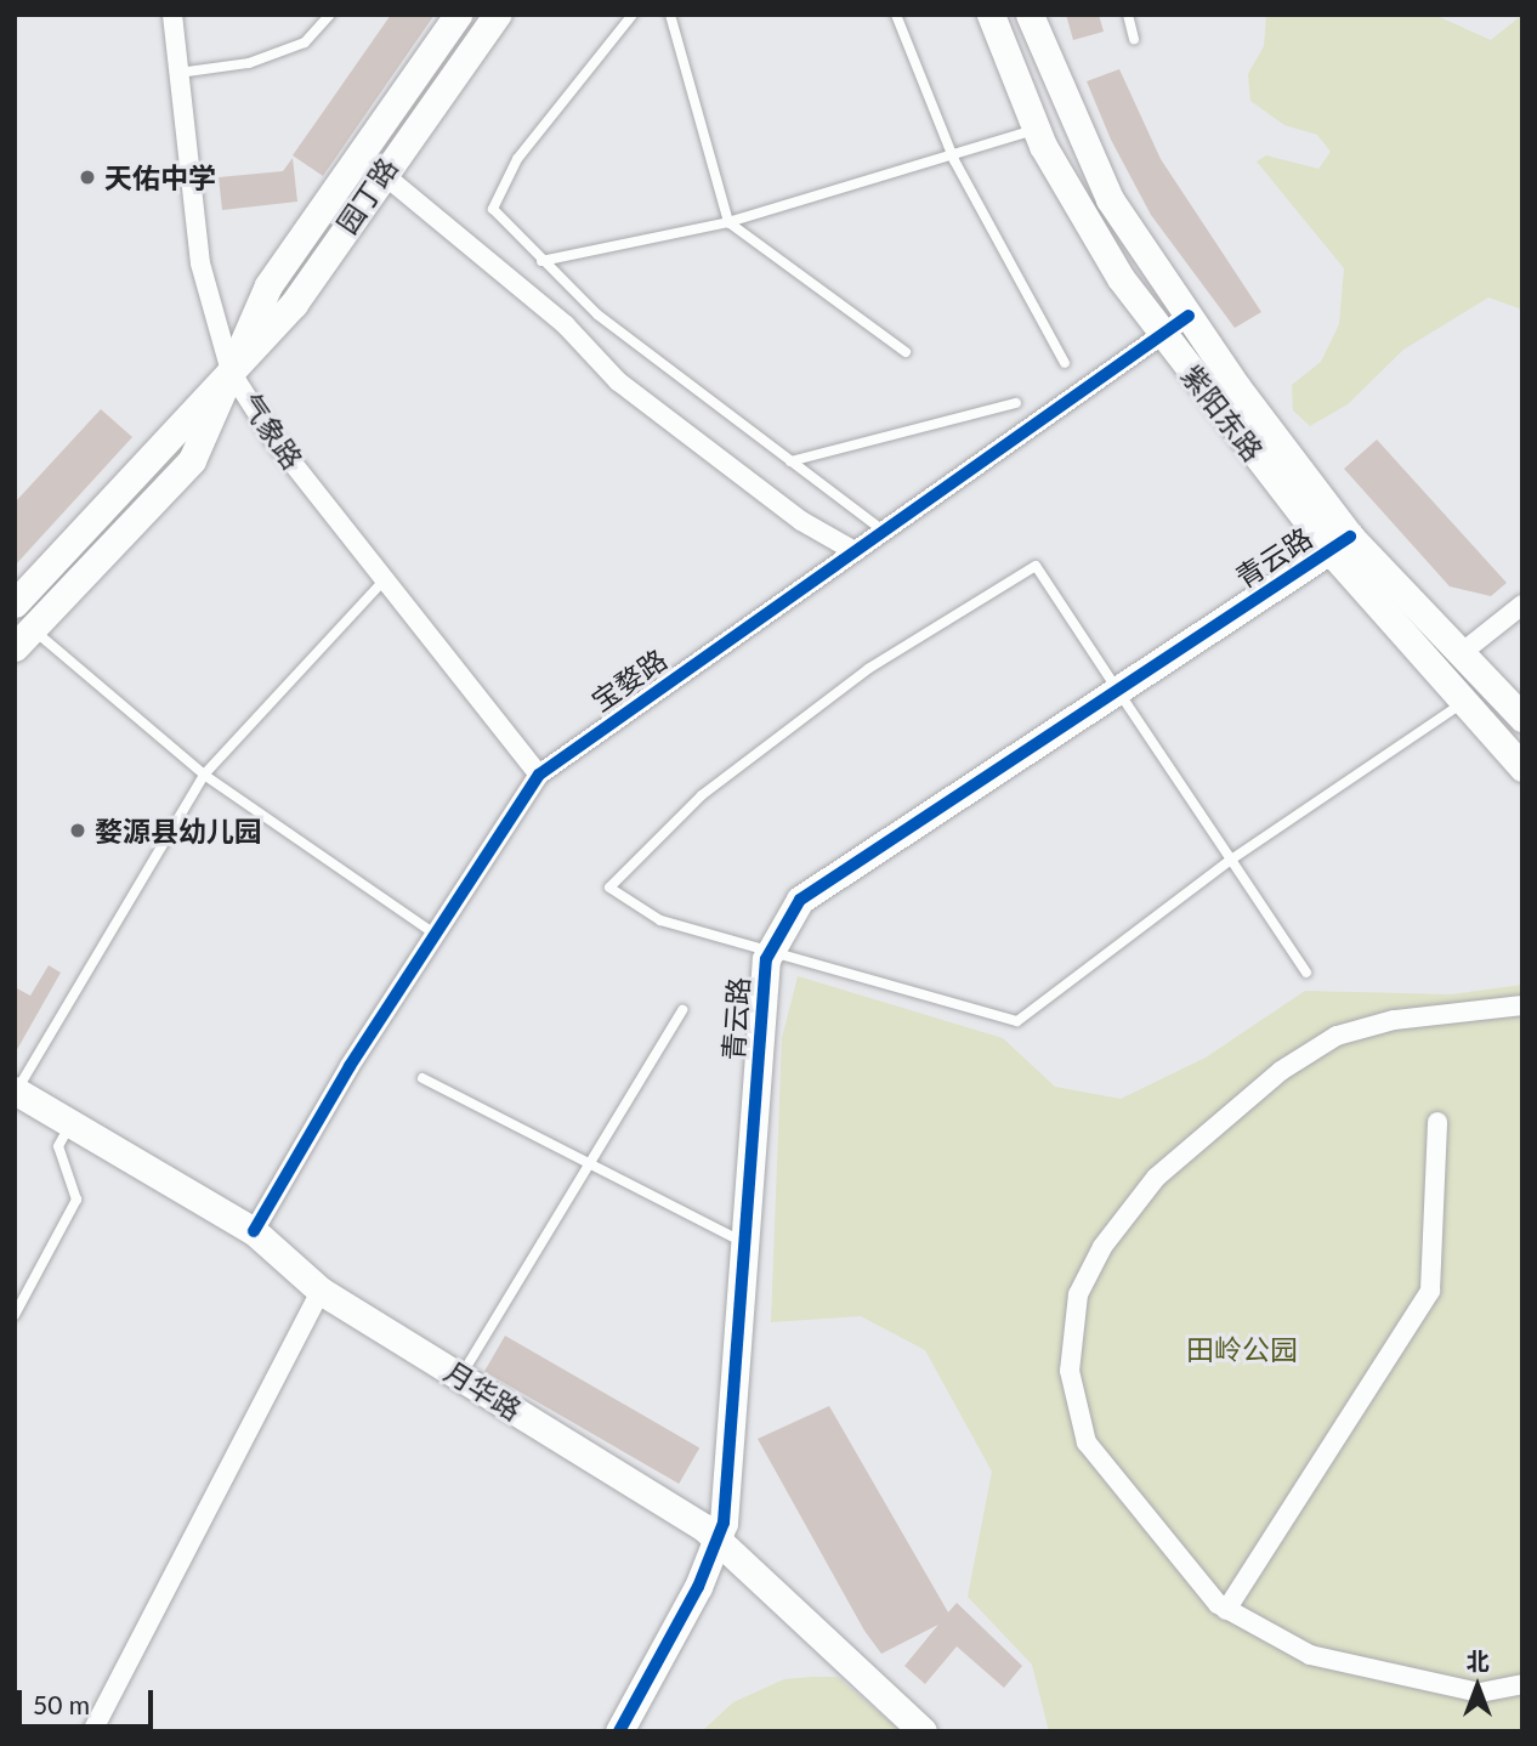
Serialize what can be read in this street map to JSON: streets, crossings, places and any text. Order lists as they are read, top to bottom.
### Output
{
  "streets": {
    "main road": [
      "园丁路",
      "紫阳东路",
      "青云路",
      "月华路"
    ],
    "street": ["气象路", "宝婺路"]
  },
  "crossings": [
    ["园丁路", "气象路"],
    ["紫阳东路", "青云路"],
    ["紫阳东路", "宝婺路"],
    ["气象路", "宝婺路"],
    ["青云路", "月华路"],
    ["宝婺路", "月华路"]
  ],
  "parks": ["田岭公园"],
  "places": ["天佑中学", "婺源县幼儿园"],
  "scale_bar": "50 m",
  "north": "top"
}
